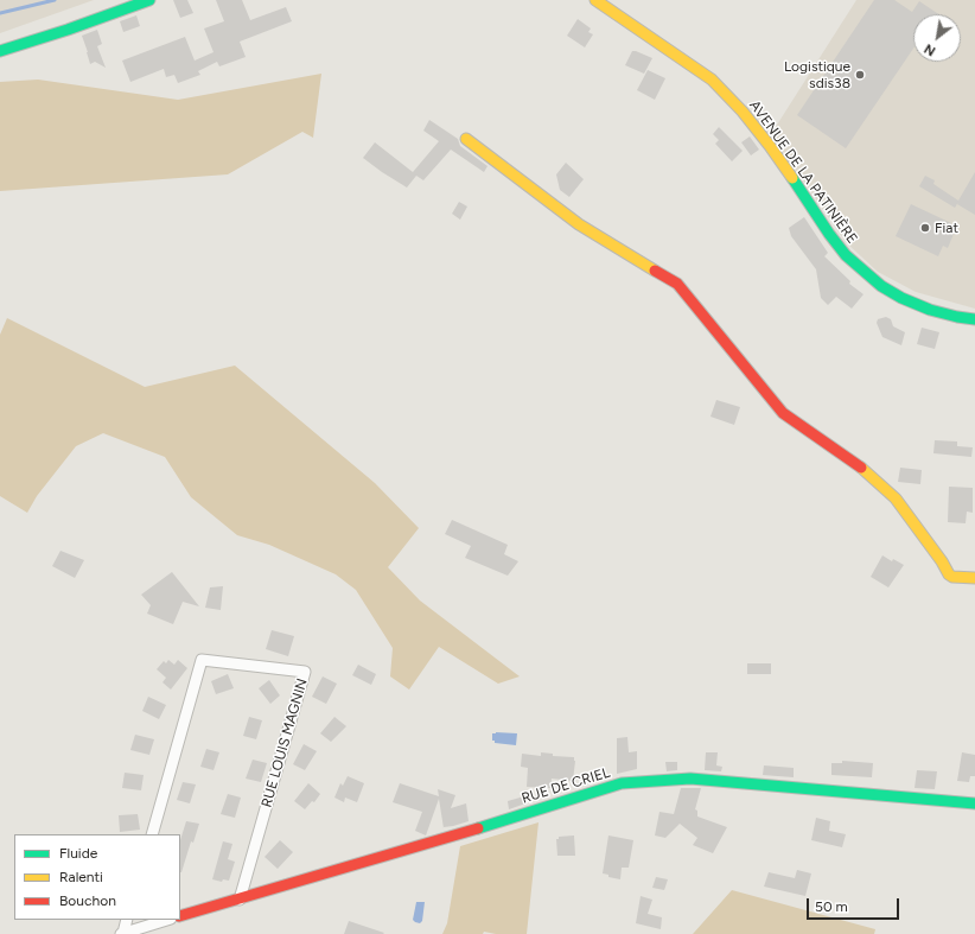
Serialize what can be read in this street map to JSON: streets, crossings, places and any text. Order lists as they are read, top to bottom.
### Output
{
  "streets": {
    "street": ["AVENUE DE LA PATINIÈRE", "RUE LOUIS MAGNIN", "RUE DE CRIEL"]
  },
  "crossings": [
    ["RUE LOUIS MAGNIN", "RUE DE CRIEL"]
  ],
  "places": ["Logistique sdis38", "Fiat"],
  "legend": ["Fluide", "Ralenti", "Bouchon"],
  "scale_bar": "50 m",
  "north": "bottom left"
}
